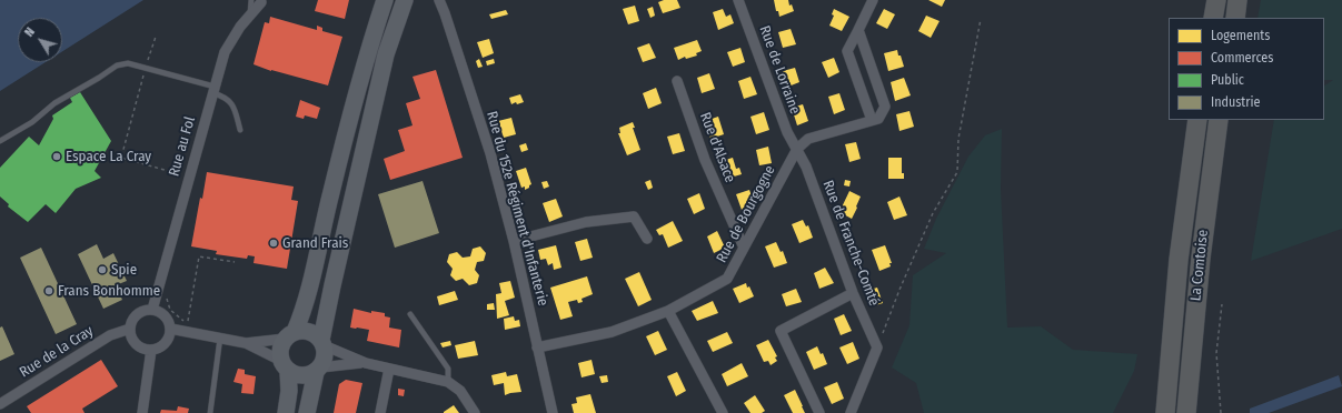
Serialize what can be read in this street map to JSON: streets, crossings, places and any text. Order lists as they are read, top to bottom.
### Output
{
  "streets": {
    "highway": ["La Comtoise"],
    "street": [
      "Rue de Lorraine",
      "Rue au Fol",
      "Rue d'Alsace",
      "Rue du 152e Régiment d'Infanterie",
      "Rue de Bourgogne",
      "Rue de Franche-Comté",
      "Rue de la Cray"
    ]
  },
  "crossings": [
    ["Rue de Lorraine", "Rue de Bourgogne"],
    ["Rue de Lorraine", "Rue de Franche-Comté"],
    ["Rue au Fol", "Rue de la Cray"],
    ["Rue d'Alsace", "Rue de Bourgogne"],
    ["Rue du 152e Régiment d'Infanterie", "Rue de Bourgogne"],
    ["Rue de Bourgogne", "Rue de Franche-Comté"]
  ],
  "places": [
    "Espace La Cray",
    "Grand Frais",
    "Spie",
    "Frans Bonhomme"
  ],
  "legend": [
    "Logements",
    "Commerces",
    "Public",
    "Industrie"
  ],
  "north": "top left"
}
